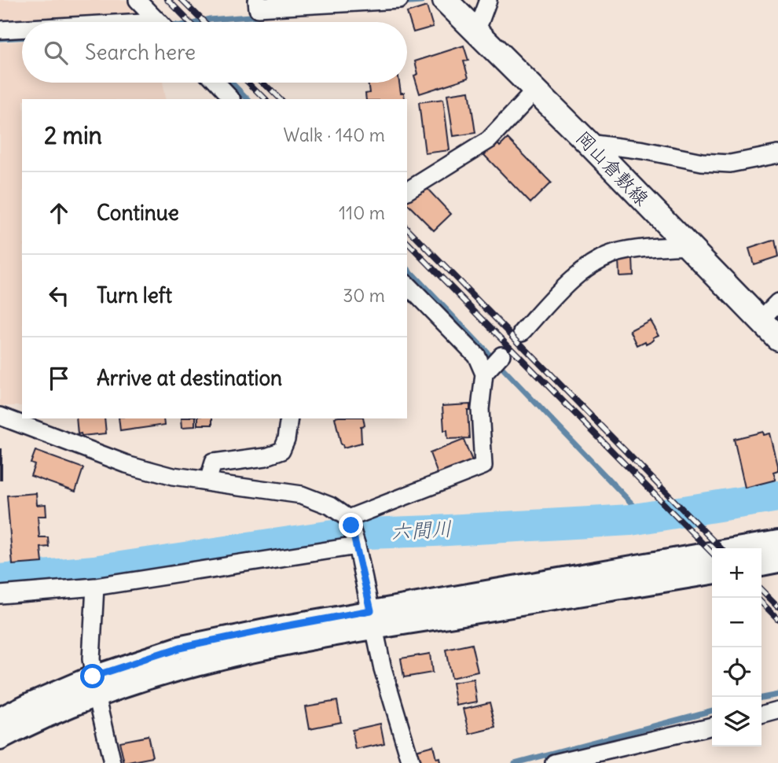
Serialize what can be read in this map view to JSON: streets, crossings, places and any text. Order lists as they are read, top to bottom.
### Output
{
  "streets": {
    "main road": ["岡山倉敷線"]
  },
  "water": ["六間川"],
  "page": {
    "search": "Search here",
    "heading": ["2 min", "Walk · 140 m"],
    "list": [
      ["Continue", "110 m"],
      ["Turn left", "30 m"],
      "Arrive at destination"
    ],
    "map_buttons": ["+", "−"]
  }
}
